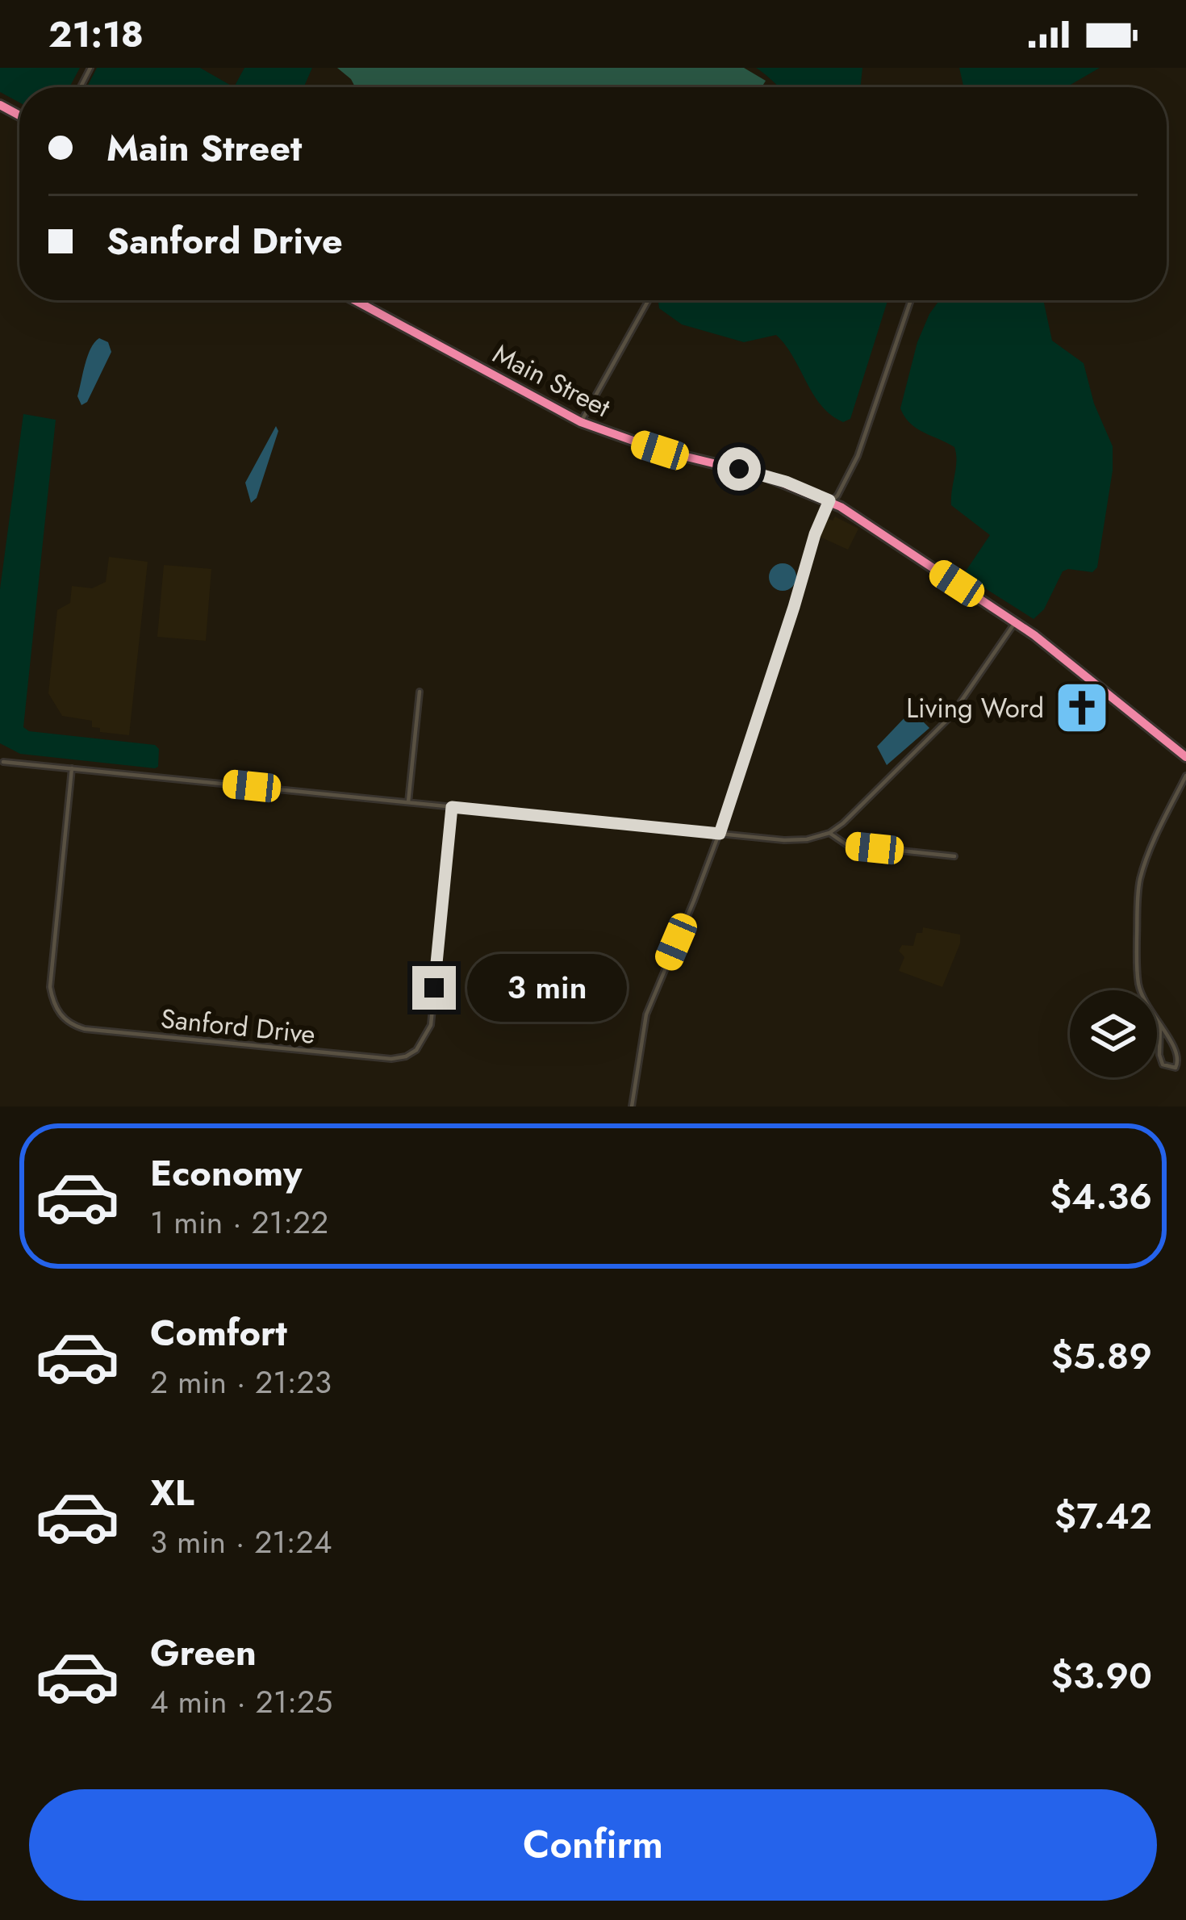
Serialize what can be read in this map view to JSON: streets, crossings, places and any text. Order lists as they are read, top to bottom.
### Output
{
  "streets": {
    "highway": ["Main Street"],
    "street": ["Sanford Drive"]
  },
  "places": {
    "church": ["Living Word"]
  },
  "page": {
    "status": "21:18",
    "banner": ["Main Street", "Sanford Drive"],
    "bubble": "3 min",
    "list": [
      {
        "name": "Economy",
        "note": "1 min · 21:22",
        "value": "$4.36"
      },
      {
        "name": "Comfort",
        "note": "2 min · 21:23",
        "value": "$5.89"
      },
      {
        "name": "XL",
        "note": "3 min · 21:24",
        "value": "$7.42"
      },
      {
        "name": "Green",
        "note": "4 min · 21:25",
        "value": "$3.90"
      }
    ],
    "buttons": "Confirm"
  }
}
